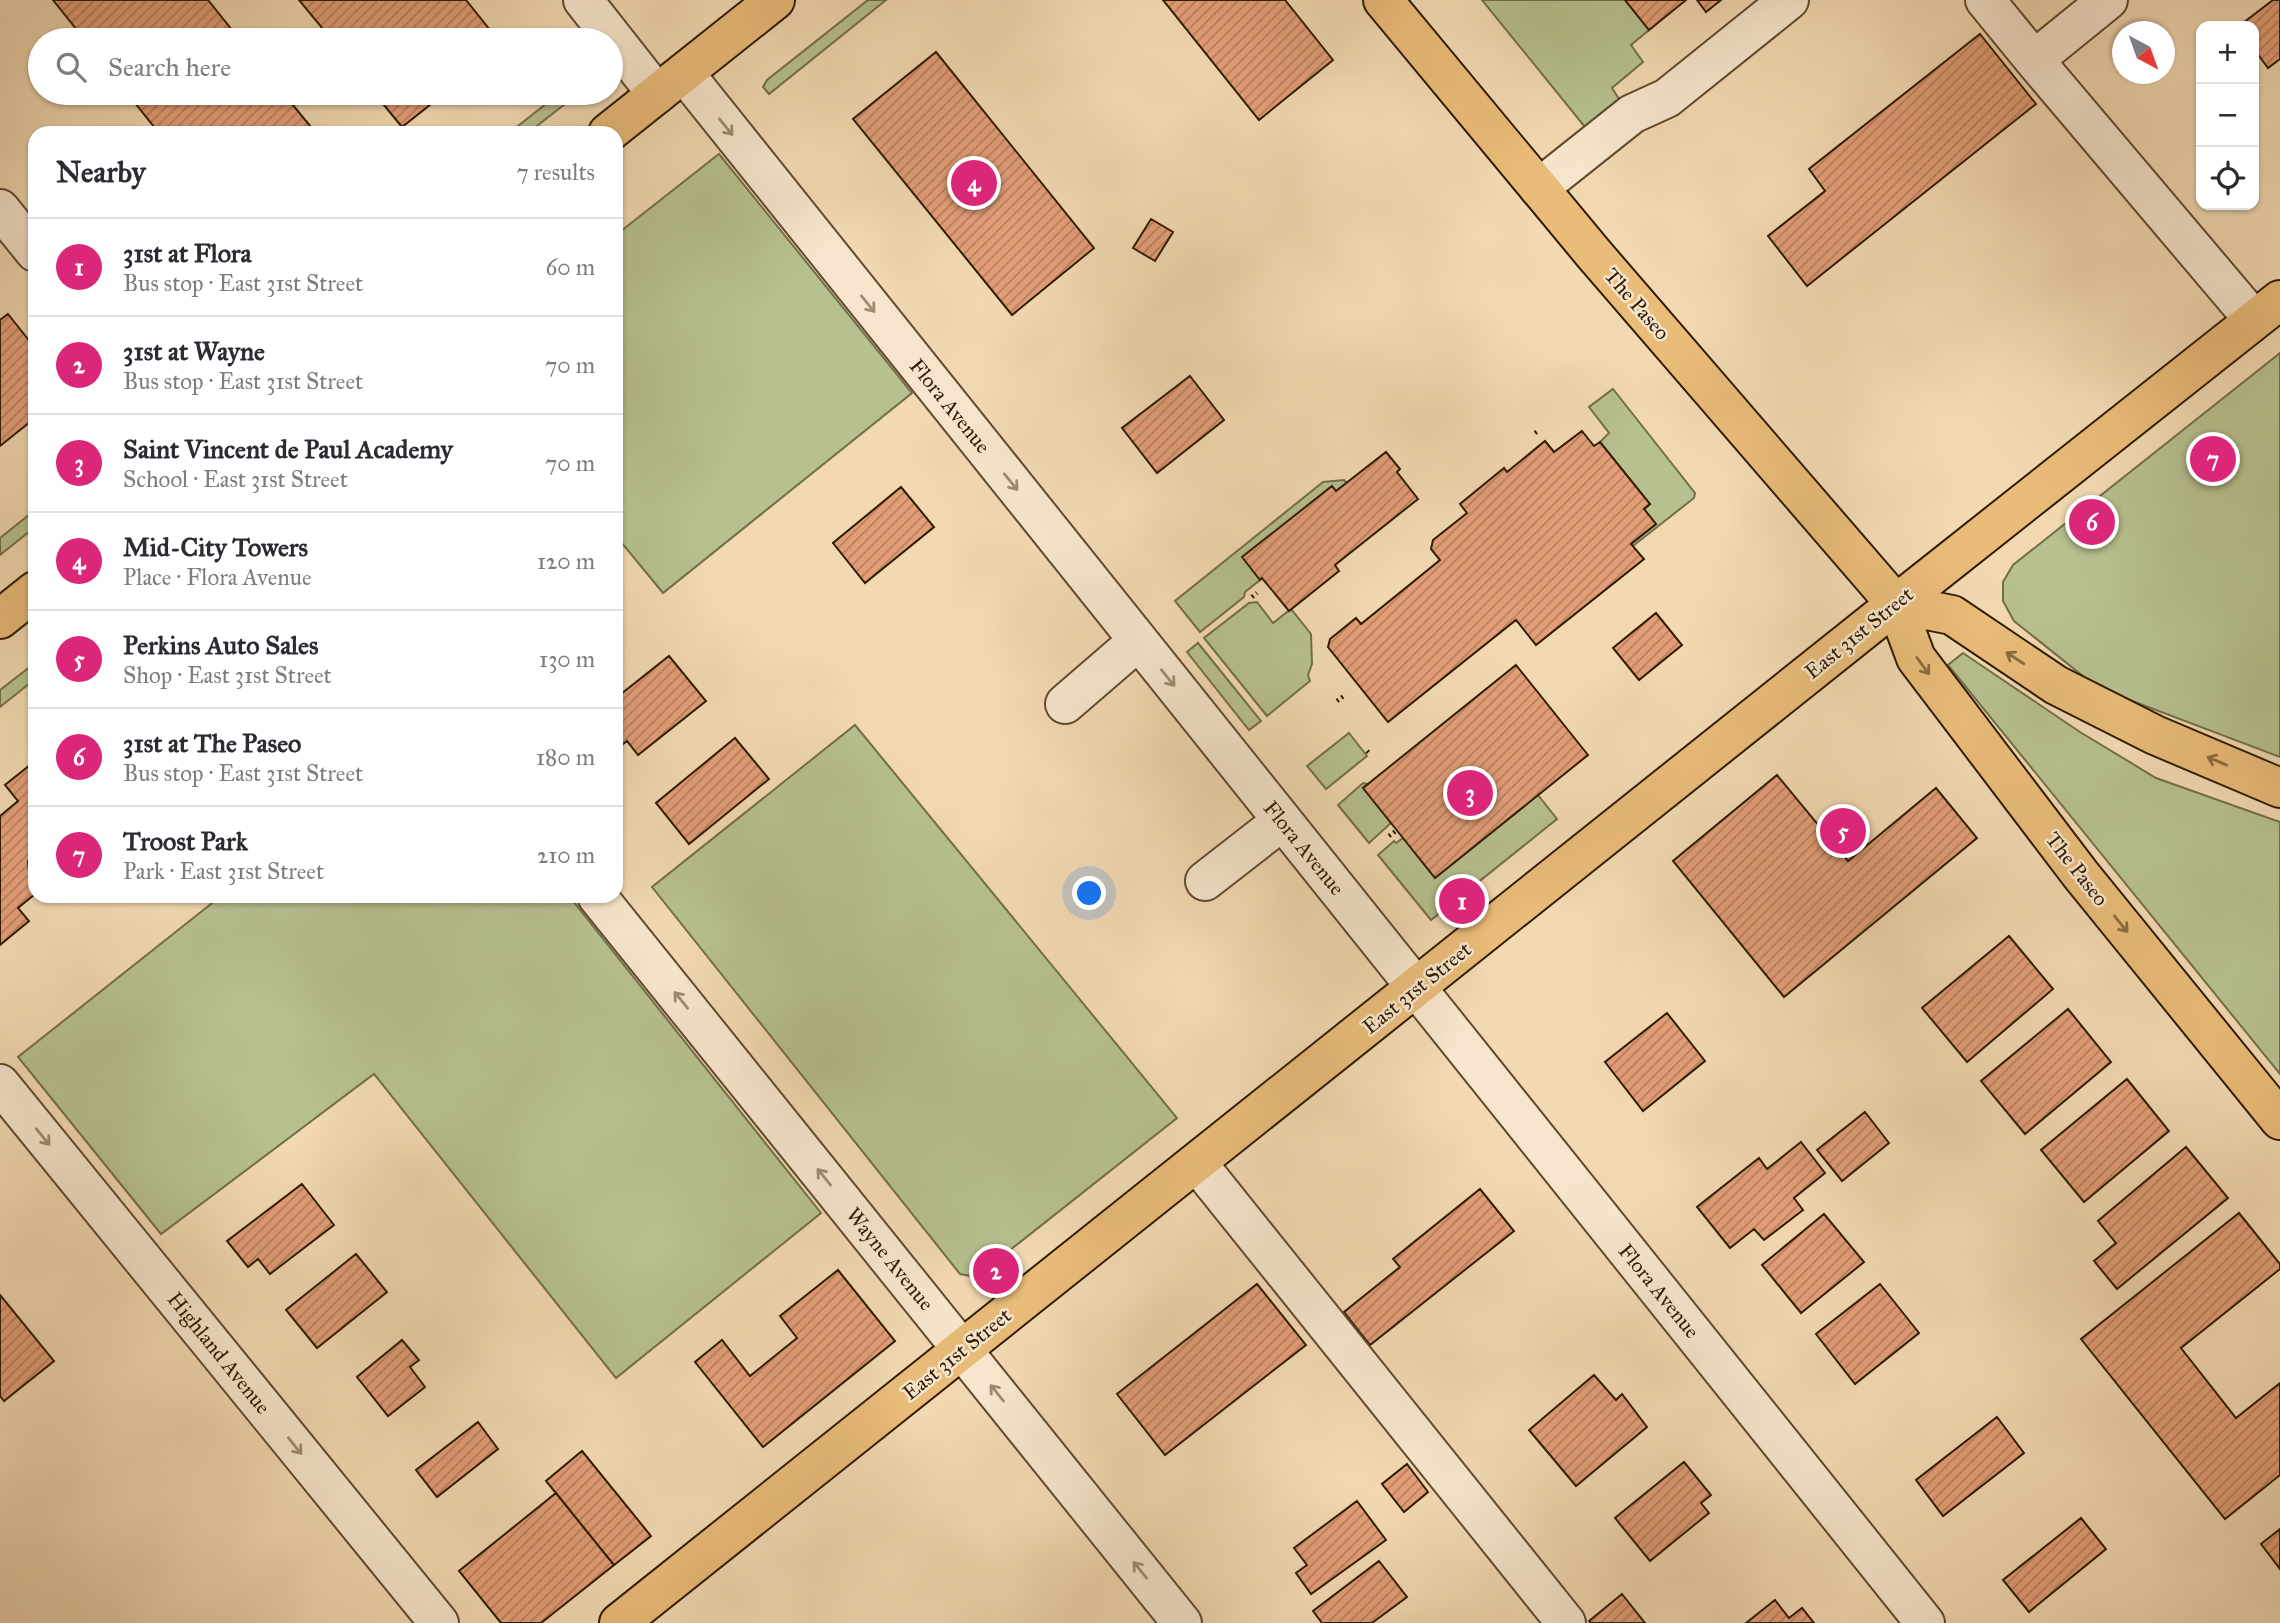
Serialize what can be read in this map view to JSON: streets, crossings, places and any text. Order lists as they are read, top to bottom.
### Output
{
  "streets": {
    "main road": ["The Paseo", "East 31st Street"],
    "street": ["Flora Avenue", "Wayne Avenue", "Highland Avenue"]
  },
  "crossings": [
    ["The Paseo", "East 31st Street"],
    ["Flora Avenue", "East 31st Street"],
    ["East 31st Street", "Wayne Avenue"]
  ],
  "one_way": ["The Paseo", "Flora Avenue", "Highland Avenue"],
  "north": "bottom right",
  "page": {
    "map_buttons": ["+", "−"],
    "search": "Search here",
    "heading": ["Nearby", "7 results"],
    "pins": [
      "4",
      "7",
      "6",
      "3",
      "5",
      "1",
      "2"
    ],
    "list": [
      {
        "mark": "1",
        "name": "31st at Flora",
        "note": "Bus stop · East 31st Street",
        "value": "60 m"
      },
      {
        "mark": "2",
        "name": "31st at Wayne",
        "note": "Bus stop · East 31st Street",
        "value": "70 m"
      },
      {
        "mark": "3",
        "name": "Saint Vincent de Paul Academy",
        "note": "School · East 31st Street",
        "value": "70 m"
      },
      {
        "mark": "4",
        "name": "Mid-City Towers",
        "note": "Place · Flora Avenue",
        "value": "120 m"
      },
      {
        "mark": "5",
        "name": "Perkins Auto Sales",
        "note": "Shop · East 31st Street",
        "value": "130 m"
      },
      {
        "mark": "6",
        "name": "31st at The Paseo",
        "note": "Bus stop · East 31st Street",
        "value": "180 m"
      },
      {
        "mark": "7",
        "name": "Troost Park",
        "note": "Park · East 31st Street",
        "value": "210 m"
      }
    ]
  }
}
